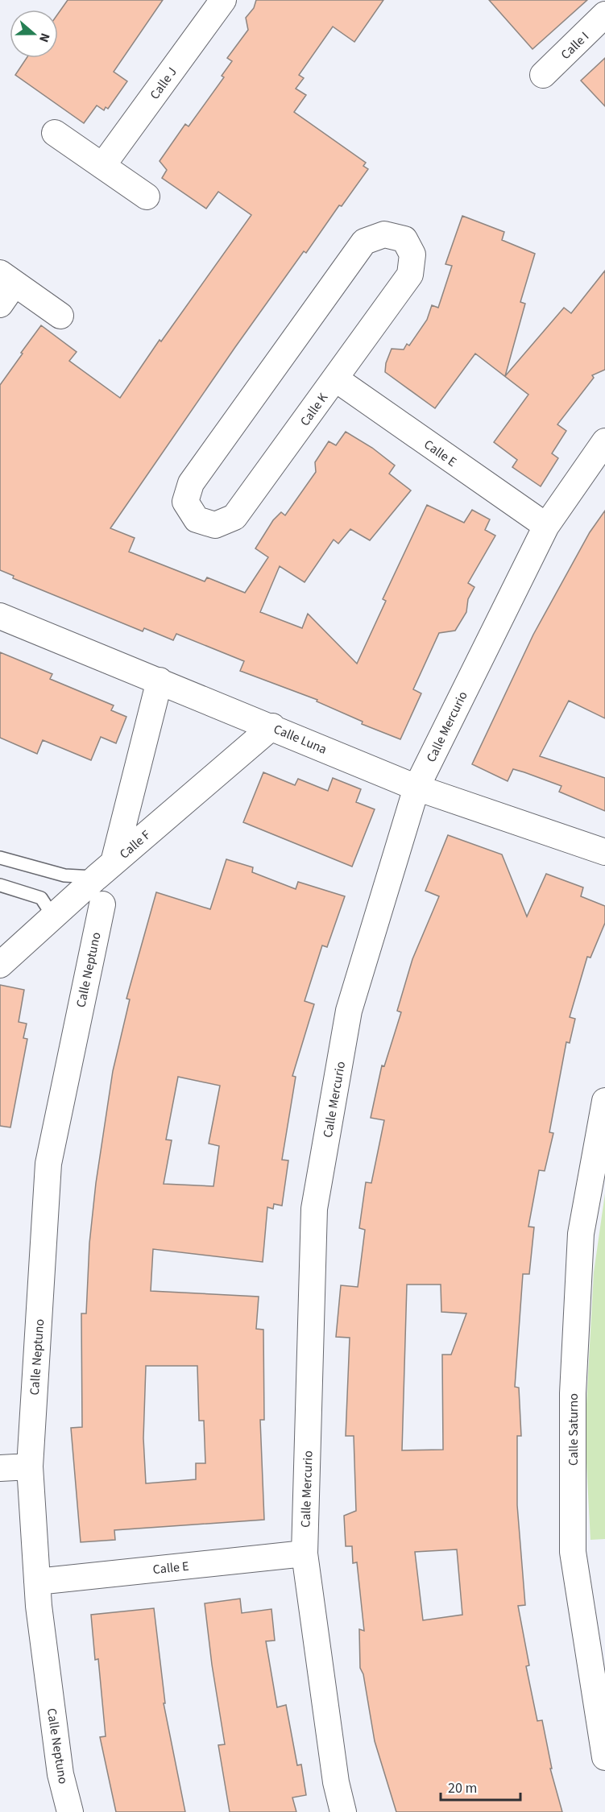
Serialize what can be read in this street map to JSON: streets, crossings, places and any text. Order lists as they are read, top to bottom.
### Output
{
  "streets": {
    "street": [
      "Calle I",
      "Calle J",
      "Calle K",
      "Calle E",
      "Calle Mercurio",
      "Calle Luna",
      "Calle F",
      "Calle Neptuno",
      "Calle Saturno"
    ]
  },
  "crossings": [
    ["Calle K", "Calle E"],
    ["Calle E", "Calle Mercurio"],
    ["Calle E", "Calle Neptuno"],
    ["Calle Mercurio", "Calle Luna"],
    ["Calle Luna", "Calle F"]
  ],
  "scale_bar": "20 m",
  "north": "right"
}
